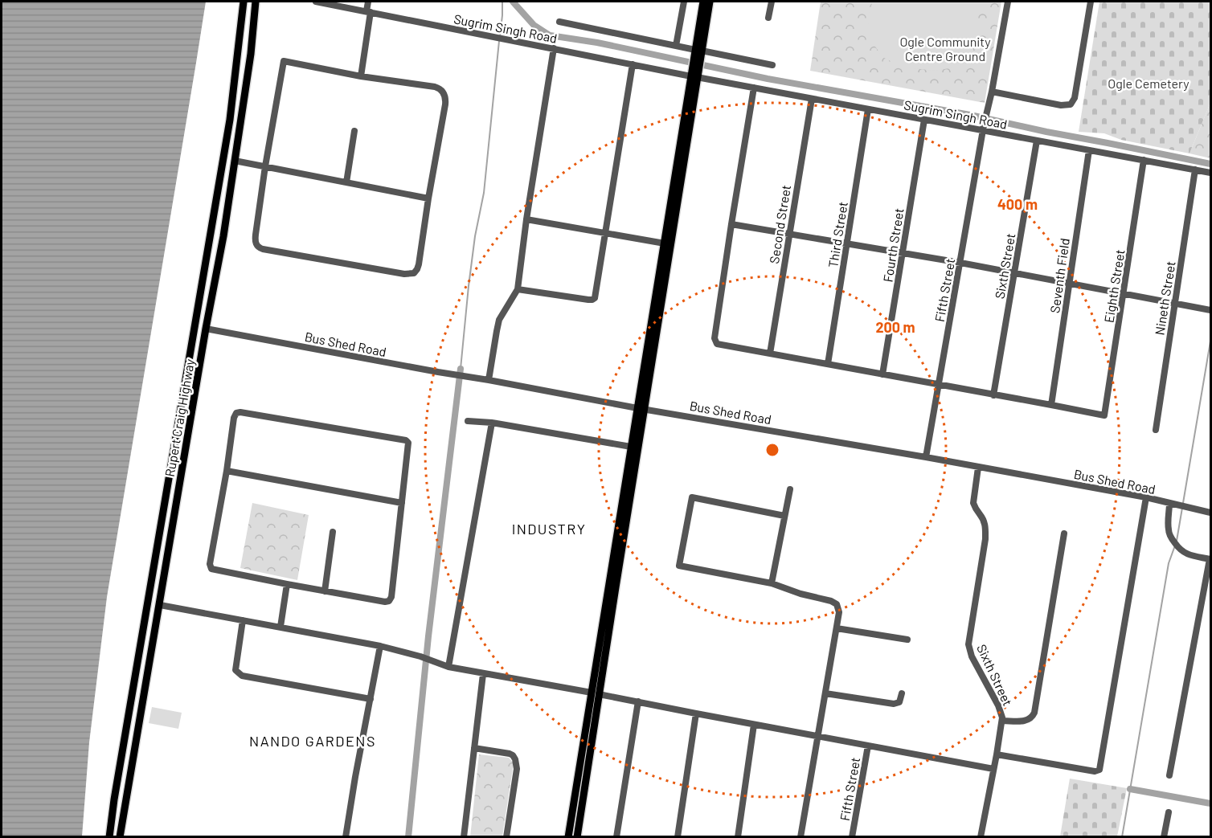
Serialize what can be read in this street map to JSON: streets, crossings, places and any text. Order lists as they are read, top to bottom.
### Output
{
  "streets": {
    "main road": ["Rupert Craig Highway"],
    "street": [
      "Sugrim Singh Road",
      "Second Street",
      "Third Street",
      "Fourth Street",
      "Sixth Street",
      "Seventh Field",
      "Eighth Street",
      "Fifth Street",
      "Nineth Street",
      "Bus Shed Road"
    ]
  },
  "crossings": [
    ["Sugrim Singh Road", "Second Street"],
    ["Sugrim Singh Road", "Third Street"],
    ["Sugrim Singh Road", "Fourth Street"],
    ["Sugrim Singh Road", "Sixth Street"],
    ["Sugrim Singh Road", "Seventh Field"],
    ["Sugrim Singh Road", "Eighth Street"],
    ["Sugrim Singh Road", "Fifth Street"],
    ["Sugrim Singh Road", "Nineth Street"],
    ["Sixth Street", "Bus Shed Road"],
    ["Seventh Field", "Eighth Street"],
    ["Fifth Street", "Bus Shed Road"],
    ["Bus Shed Road", "Rupert Craig Highway"]
  ],
  "districts": ["INDUSTRY", "NANDO GARDENS"],
  "parks": ["Ogle Community Centre Ground", "Ogle Cemetery"],
  "rings": ["400 m", "200 m"]
}
